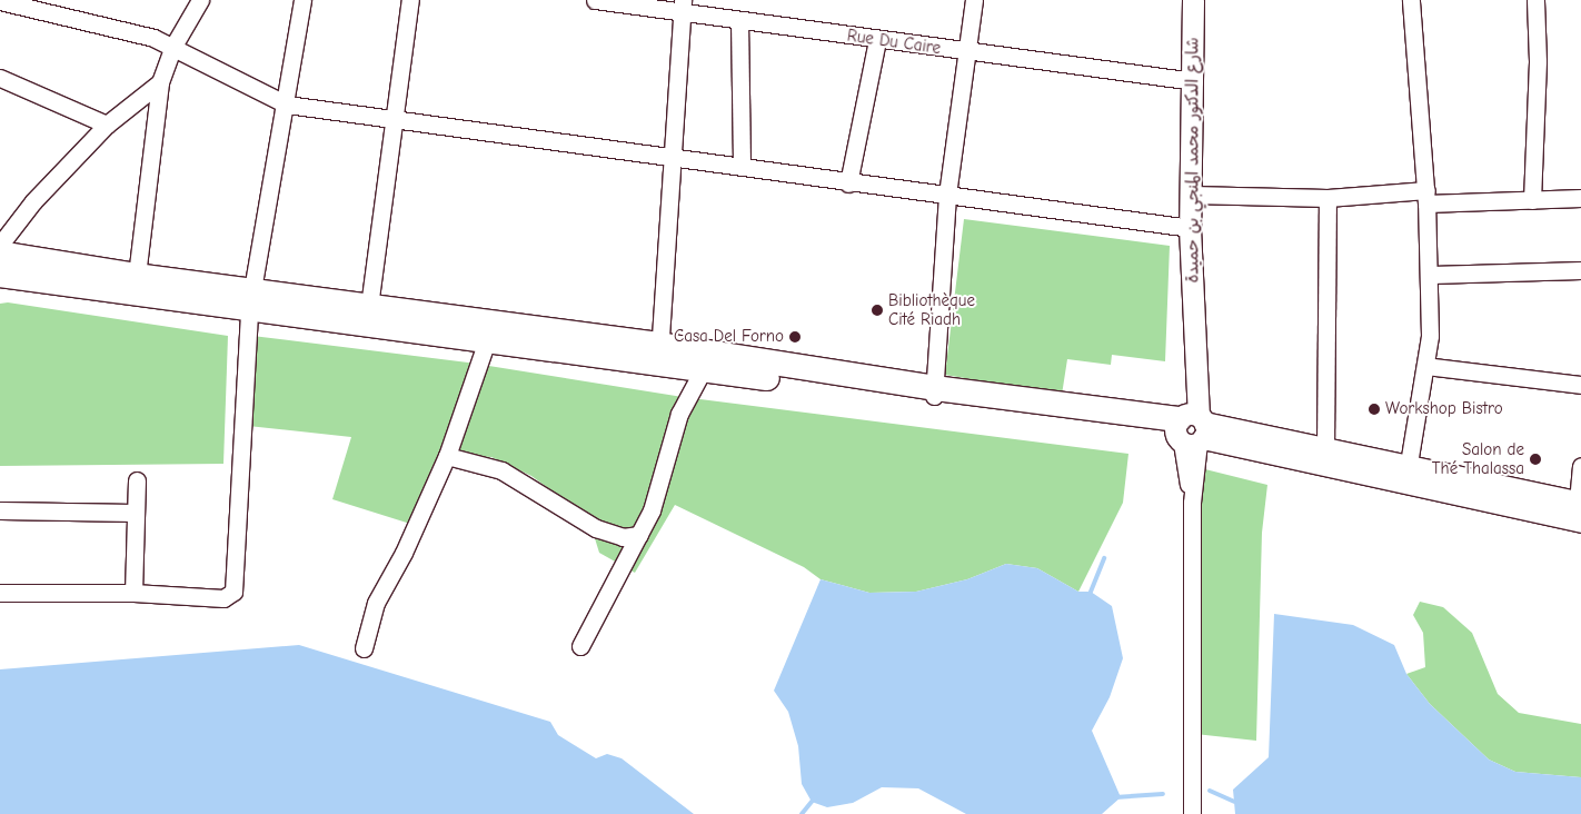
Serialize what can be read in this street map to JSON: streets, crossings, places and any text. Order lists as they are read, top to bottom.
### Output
{
  "streets": {
    "street": ["Rue Du Caire", "شارع الدكتور محمد المنجي بن حميدة"]
  },
  "crossings": [
    ["Rue Du Caire", "شارع الدكتور محمد المنجي بن حميدة"]
  ],
  "places": [
    "Bibliothèque Cité Riadh",
    "Casa Del Forno",
    "Workshop Bistro",
    "Salon de Thé Thalassa"
  ]
}
